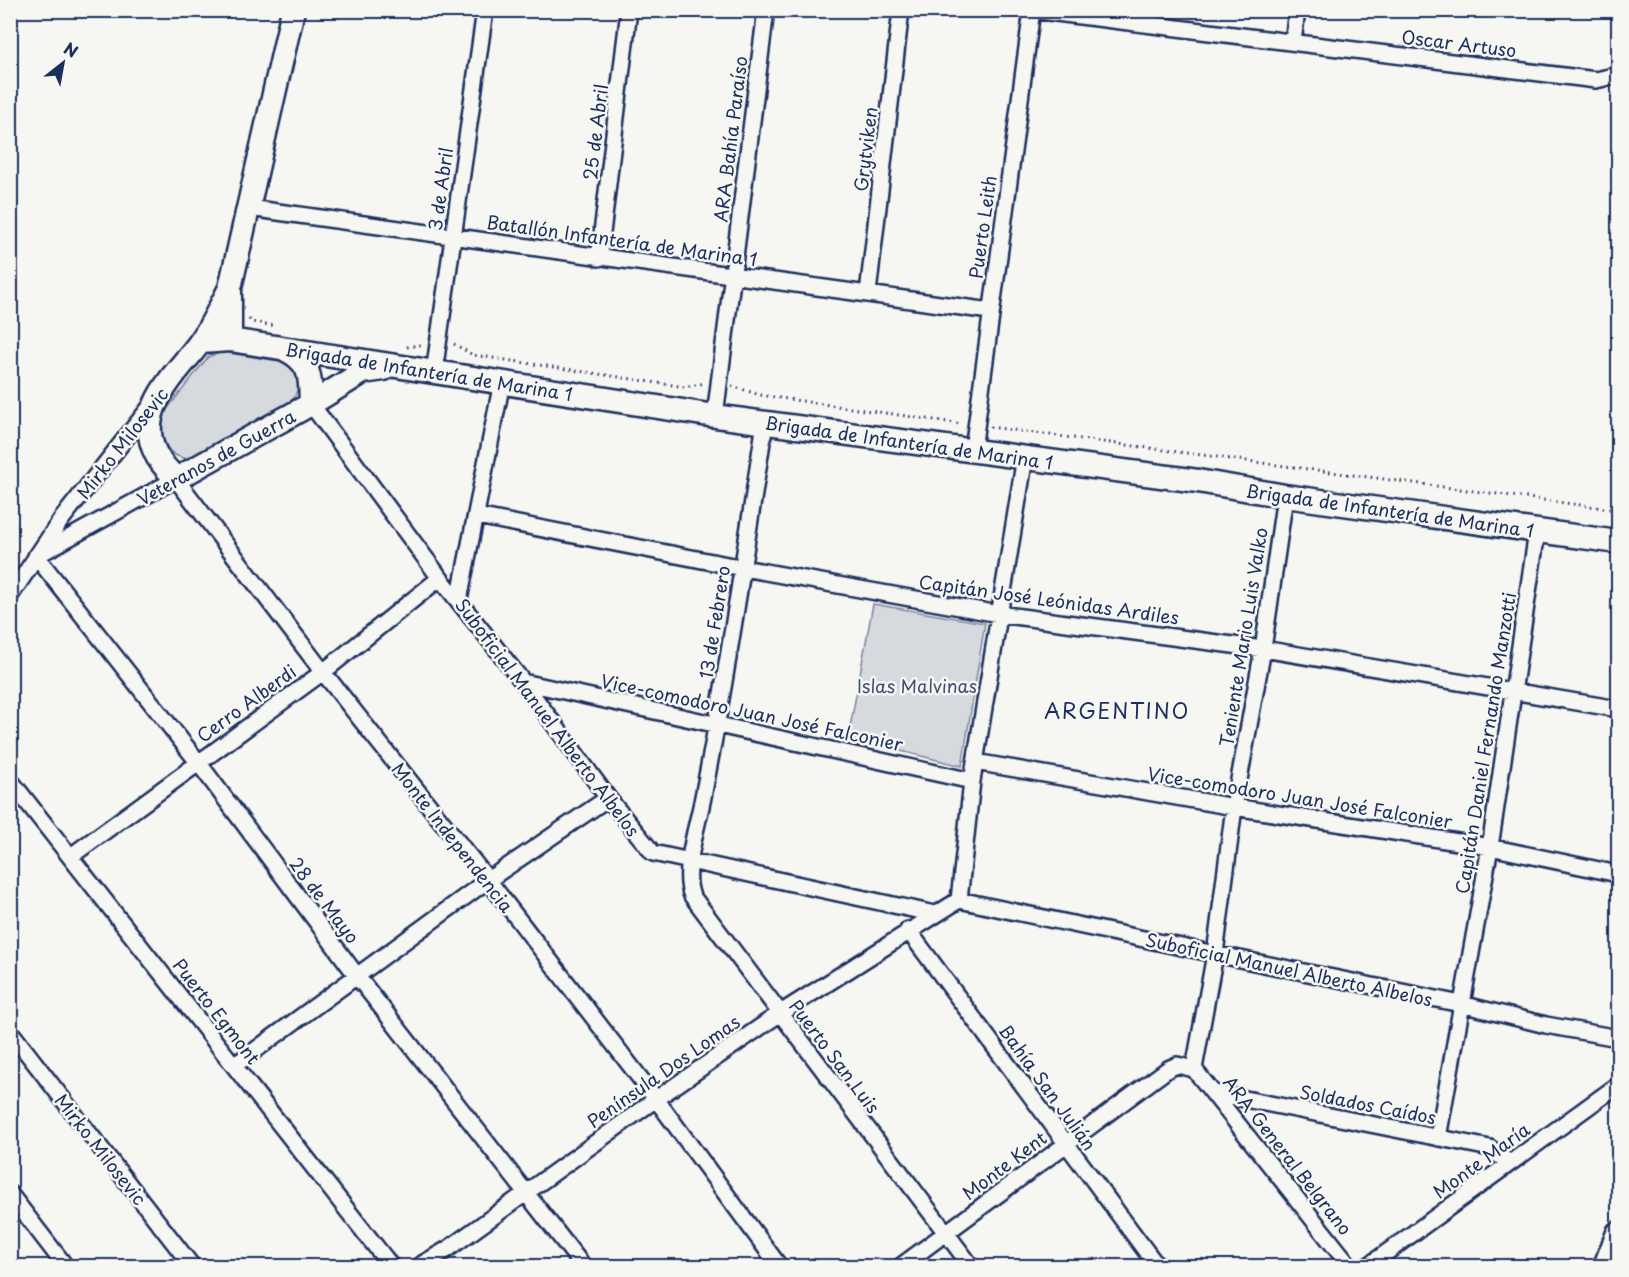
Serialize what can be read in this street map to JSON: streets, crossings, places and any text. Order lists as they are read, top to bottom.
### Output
{
  "streets": {
    "street": [
      "Oscar Artuso",
      "25 de Abril",
      "ARA Bahía Paraíso",
      "Grytviken",
      "3 de Abril",
      "Puerto Leith",
      "Batallón Infantería de Marina 1",
      "Brigada de Infantería de Marina 1",
      "Mirko Milosevic",
      "Veteranos de Guerra",
      "Capitán José Leónidas Ardiles",
      "13 de Febrero",
      "Teniente Mario Luis Valko",
      "Cerro Alberdi",
      "Vice-comodoro Juan José Falconier",
      "Suboficial Manuel Alberto Albelos",
      "Capitán Daniel Fernando Manzotti",
      "Monte Independencia",
      "28 de Mayo",
      "Puerto Egmont",
      "Puerto San Luis",
      "Península Dos Lomas",
      "Bahía San Julián",
      "Soldados Caídos",
      "ARA General Belgrano",
      "Monte María",
      "Monte Kent"
    ]
  },
  "crossings": [
    ["Oscar Artuso", "Puerto Leith"],
    ["25 de Abril", "Batallón Infantería de Marina 1"],
    ["ARA Bahía Paraíso", "Batallón Infantería de Marina 1"],
    ["ARA Bahía Paraíso", "Brigada de Infantería de Marina 1"],
    ["Grytviken", "Batallón Infantería de Marina 1"],
    ["3 de Abril", "Batallón Infantería de Marina 1"],
    ["3 de Abril", "Brigada de Infantería de Marina 1"],
    ["Puerto Leith", "Batallón Infantería de Marina 1"],
    ["Puerto Leith", "Brigada de Infantería de Marina 1"],
    ["Batallón Infantería de Marina 1", "Mirko Milosevic"],
    ["Brigada de Infantería de Marina 1", "Mirko Milosevic"],
    ["Brigada de Infantería de Marina 1", "Veteranos de Guerra"],
    ["Brigada de Infantería de Marina 1", "13 de Febrero"],
    ["Brigada de Infantería de Marina 1", "Teniente Mario Luis Valko"],
    ["Brigada de Infantería de Marina 1", "Capitán Daniel Fernando Manzotti"],
    ["Mirko Milosevic", "Veteranos de Guerra"],
    ["Mirko Milosevic", "Monte Independencia"],
    ["Mirko Milosevic", "28 de Mayo"],
    ["Veteranos de Guerra", "Suboficial Manuel Alberto Albelos"],
    ["Veteranos de Guerra", "Monte Independencia"],
    ["Veteranos de Guerra", "28 de Mayo"],
    ["Capitán José Leónidas Ardiles", "13 de Febrero"],
    ["Capitán José Leónidas Ardiles", "Teniente Mario Luis Valko"],
    ["Capitán José Leónidas Ardiles", "Capitán Daniel Fernando Manzotti"],
    ["13 de Febrero", "Vice-comodoro Juan José Falconier"],
    ["13 de Febrero", "Suboficial Manuel Alberto Albelos"],
    ["13 de Febrero", "Puerto San Luis"],
    ["Teniente Mario Luis Valko", "Vice-comodoro Juan José Falconier"],
    ["Teniente Mario Luis Valko", "Suboficial Manuel Alberto Albelos"],
    ["Teniente Mario Luis Valko", "ARA General Belgrano"],
    ["Teniente Mario Luis Valko", "Monte Kent"],
    ["Cerro Alberdi", "Suboficial Manuel Alberto Albelos"],
    ["Cerro Alberdi", "Monte Independencia"],
    ["Cerro Alberdi", "28 de Mayo"],
    ["Cerro Alberdi", "Puerto Egmont"],
    ["Vice-comodoro Juan José Falconier", "Suboficial Manuel Alberto Albelos"],
    ["Vice-comodoro Juan José Falconier", "Capitán Daniel Fernando Manzotti"],
    ["Suboficial Manuel Alberto Albelos", "Capitán Daniel Fernando Manzotti"],
    ["Suboficial Manuel Alberto Albelos", "Puerto San Luis"],
    ["Suboficial Manuel Alberto Albelos", "Península Dos Lomas"],
    ["Capitán Daniel Fernando Manzotti", "Soldados Caídos"],
    ["Monte Independencia", "Península Dos Lomas"],
    ["28 de Mayo", "Península Dos Lomas"],
    ["Puerto San Luis", "Península Dos Lomas"],
    ["Puerto San Luis", "Monte Kent"],
    ["Península Dos Lomas", "Bahía San Julián"],
    ["Bahía San Julián", "Monte Kent"],
    ["Soldados Caídos", "ARA General Belgrano"],
    ["Soldados Caídos", "Monte María"],
    ["ARA General Belgrano", "Monte Kent"]
  ],
  "districts": ["ARGENTINO"],
  "parks": ["Islas Malvinas"],
  "north": "top right"
}
